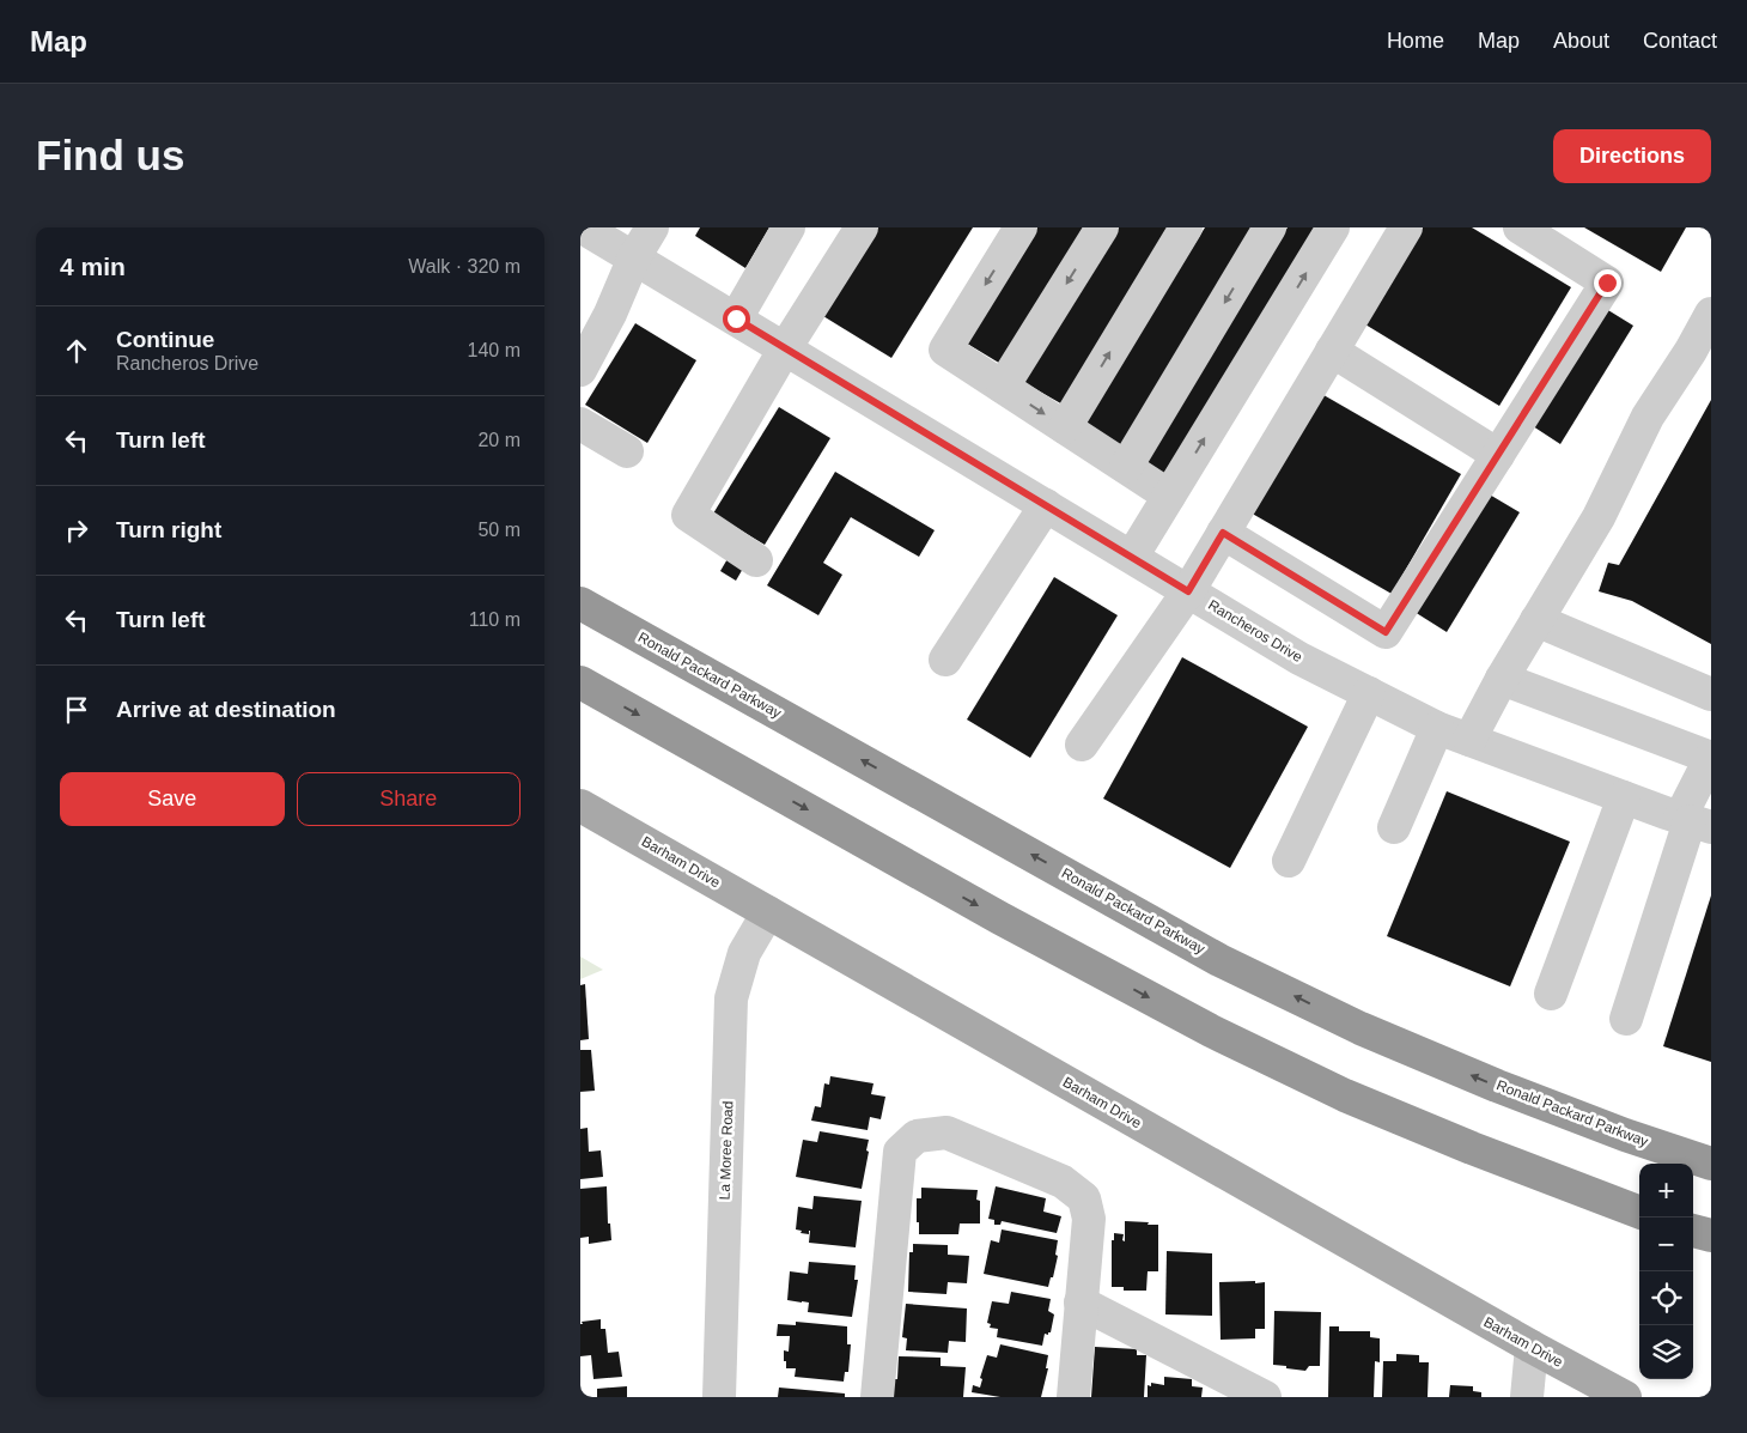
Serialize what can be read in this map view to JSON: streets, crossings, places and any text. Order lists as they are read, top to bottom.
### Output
{
  "streets": {
    "highway": ["Ronald Packard Parkway"],
    "main road": ["Barham Drive"],
    "street": ["Rancheros Drive", "La Moree Road"]
  },
  "crossings": [
    ["Barham Drive", "La Moree Road"]
  ],
  "page": {
    "header": "Map",
    "nav": [
      "Home",
      "Map",
      "About",
      "Contact"
    ],
    "buttons": [
      "Directions",
      ["Save", "Share"]
    ],
    "title": "Find us",
    "heading": ["4 min", "Walk · 320 m"],
    "list": [
      ["Continue", "Rancheros Drive", "140 m"],
      ["Turn left", "20 m"],
      ["Turn right", "50 m"],
      ["Turn left", "110 m"],
      "Arrive at destination"
    ],
    "map_buttons": ["+", "−"]
  }
}
